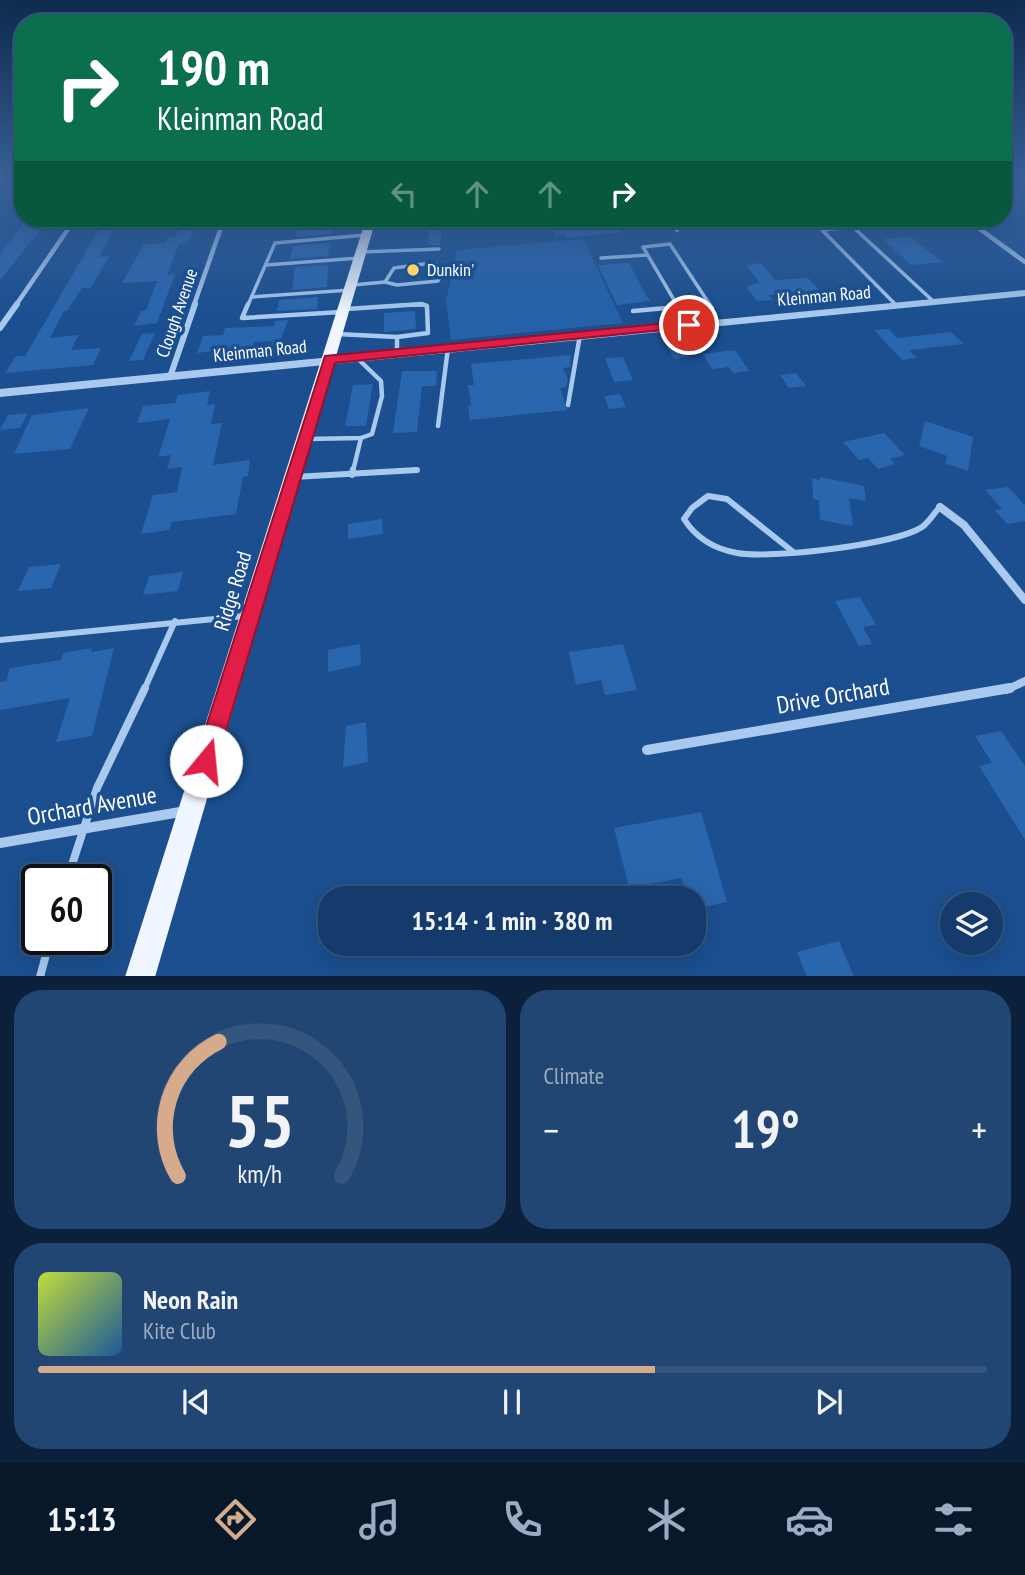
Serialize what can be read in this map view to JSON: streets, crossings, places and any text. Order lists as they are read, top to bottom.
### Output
{
  "streets": {
    "main road": ["Ridge Road"],
    "street": [
      "Kleinman Road",
      "Clough Avenue",
      "Drive Orchard",
      "Orchard Avenue"
    ]
  },
  "crossings": [
    ["Kleinman Road", "Clough Avenue"],
    ["Kleinman Road", "Ridge Road"],
    ["Ridge Road", "Orchard Avenue"]
  ],
  "places": ["Dunkin'"],
  "page": {
    "turn": ["190 m", "Kleinman Road"],
    "limit": "60",
    "trip": "15:14 · 1 min · 380 m",
    "tile": "Climate",
    "heat": ["−", "19°", "+"],
    "song": ["Neon Rain", "Kite Club"],
    "tabs": "15:13",
    "gauge": ["55", "km/h"]
  }
}
